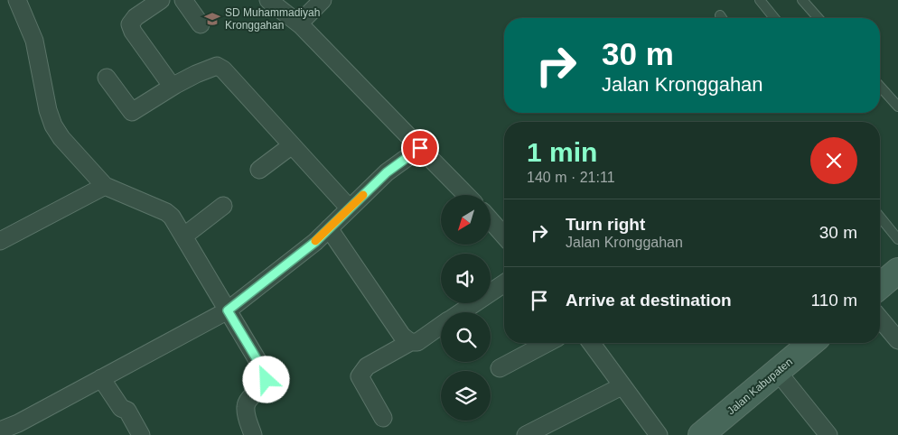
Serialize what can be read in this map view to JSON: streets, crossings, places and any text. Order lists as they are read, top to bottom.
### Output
{
  "streets": {
    "main road": ["Jalan Kabupaten"]
  },
  "places": {
    "school or university": ["SD Muhammadiyah Kronggahan"]
  },
  "north": "bottom left",
  "page": {
    "turn": ["30 m", "Jalan Kronggahan"],
    "heading": ["1 min", "140 m · 21:11"],
    "list": [
      {
        "name": "Turn right",
        "note": "Jalan Kronggahan",
        "value": "30 m"
      },
      {
        "name": "Arrive at destination",
        "value": "110 m"
      }
    ]
  }
}
